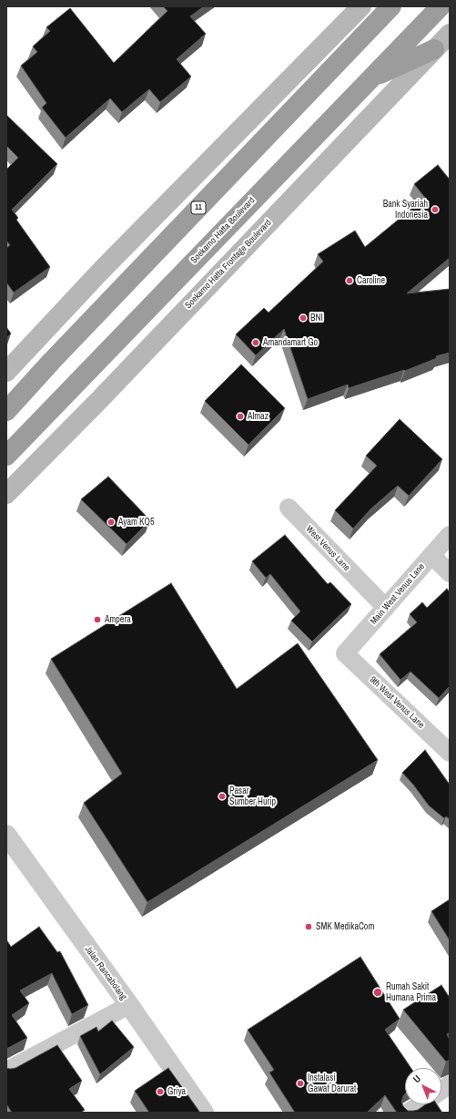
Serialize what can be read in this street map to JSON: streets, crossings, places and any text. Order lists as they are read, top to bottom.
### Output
{
  "streets": {
    "highway": ["11", "Soekarno Hatta Boulevard"],
    "main road": ["Soekarno Hatta Frontage Boulevard"],
    "street": ["Main West Venus Lane", "9th West Venus Lane", "Jalan Rancabolang"]
  },
  "crossings": [
    ["Main West Venus Lane", "9th West Venus Lane"]
  ],
  "places": [
    "Bank Syariah Indonesia",
    "Caroline",
    "BNI",
    "Amandamart Go",
    "Almaz",
    "Ayam KQ5",
    "Ampera",
    "Pasar Sumber Hurip",
    "SMK MedikaCom",
    "Rumah Sakit Humana Prima",
    "Instalasi Gawat Darurat",
    "Griya"
  ],
  "north": "top left"
}
